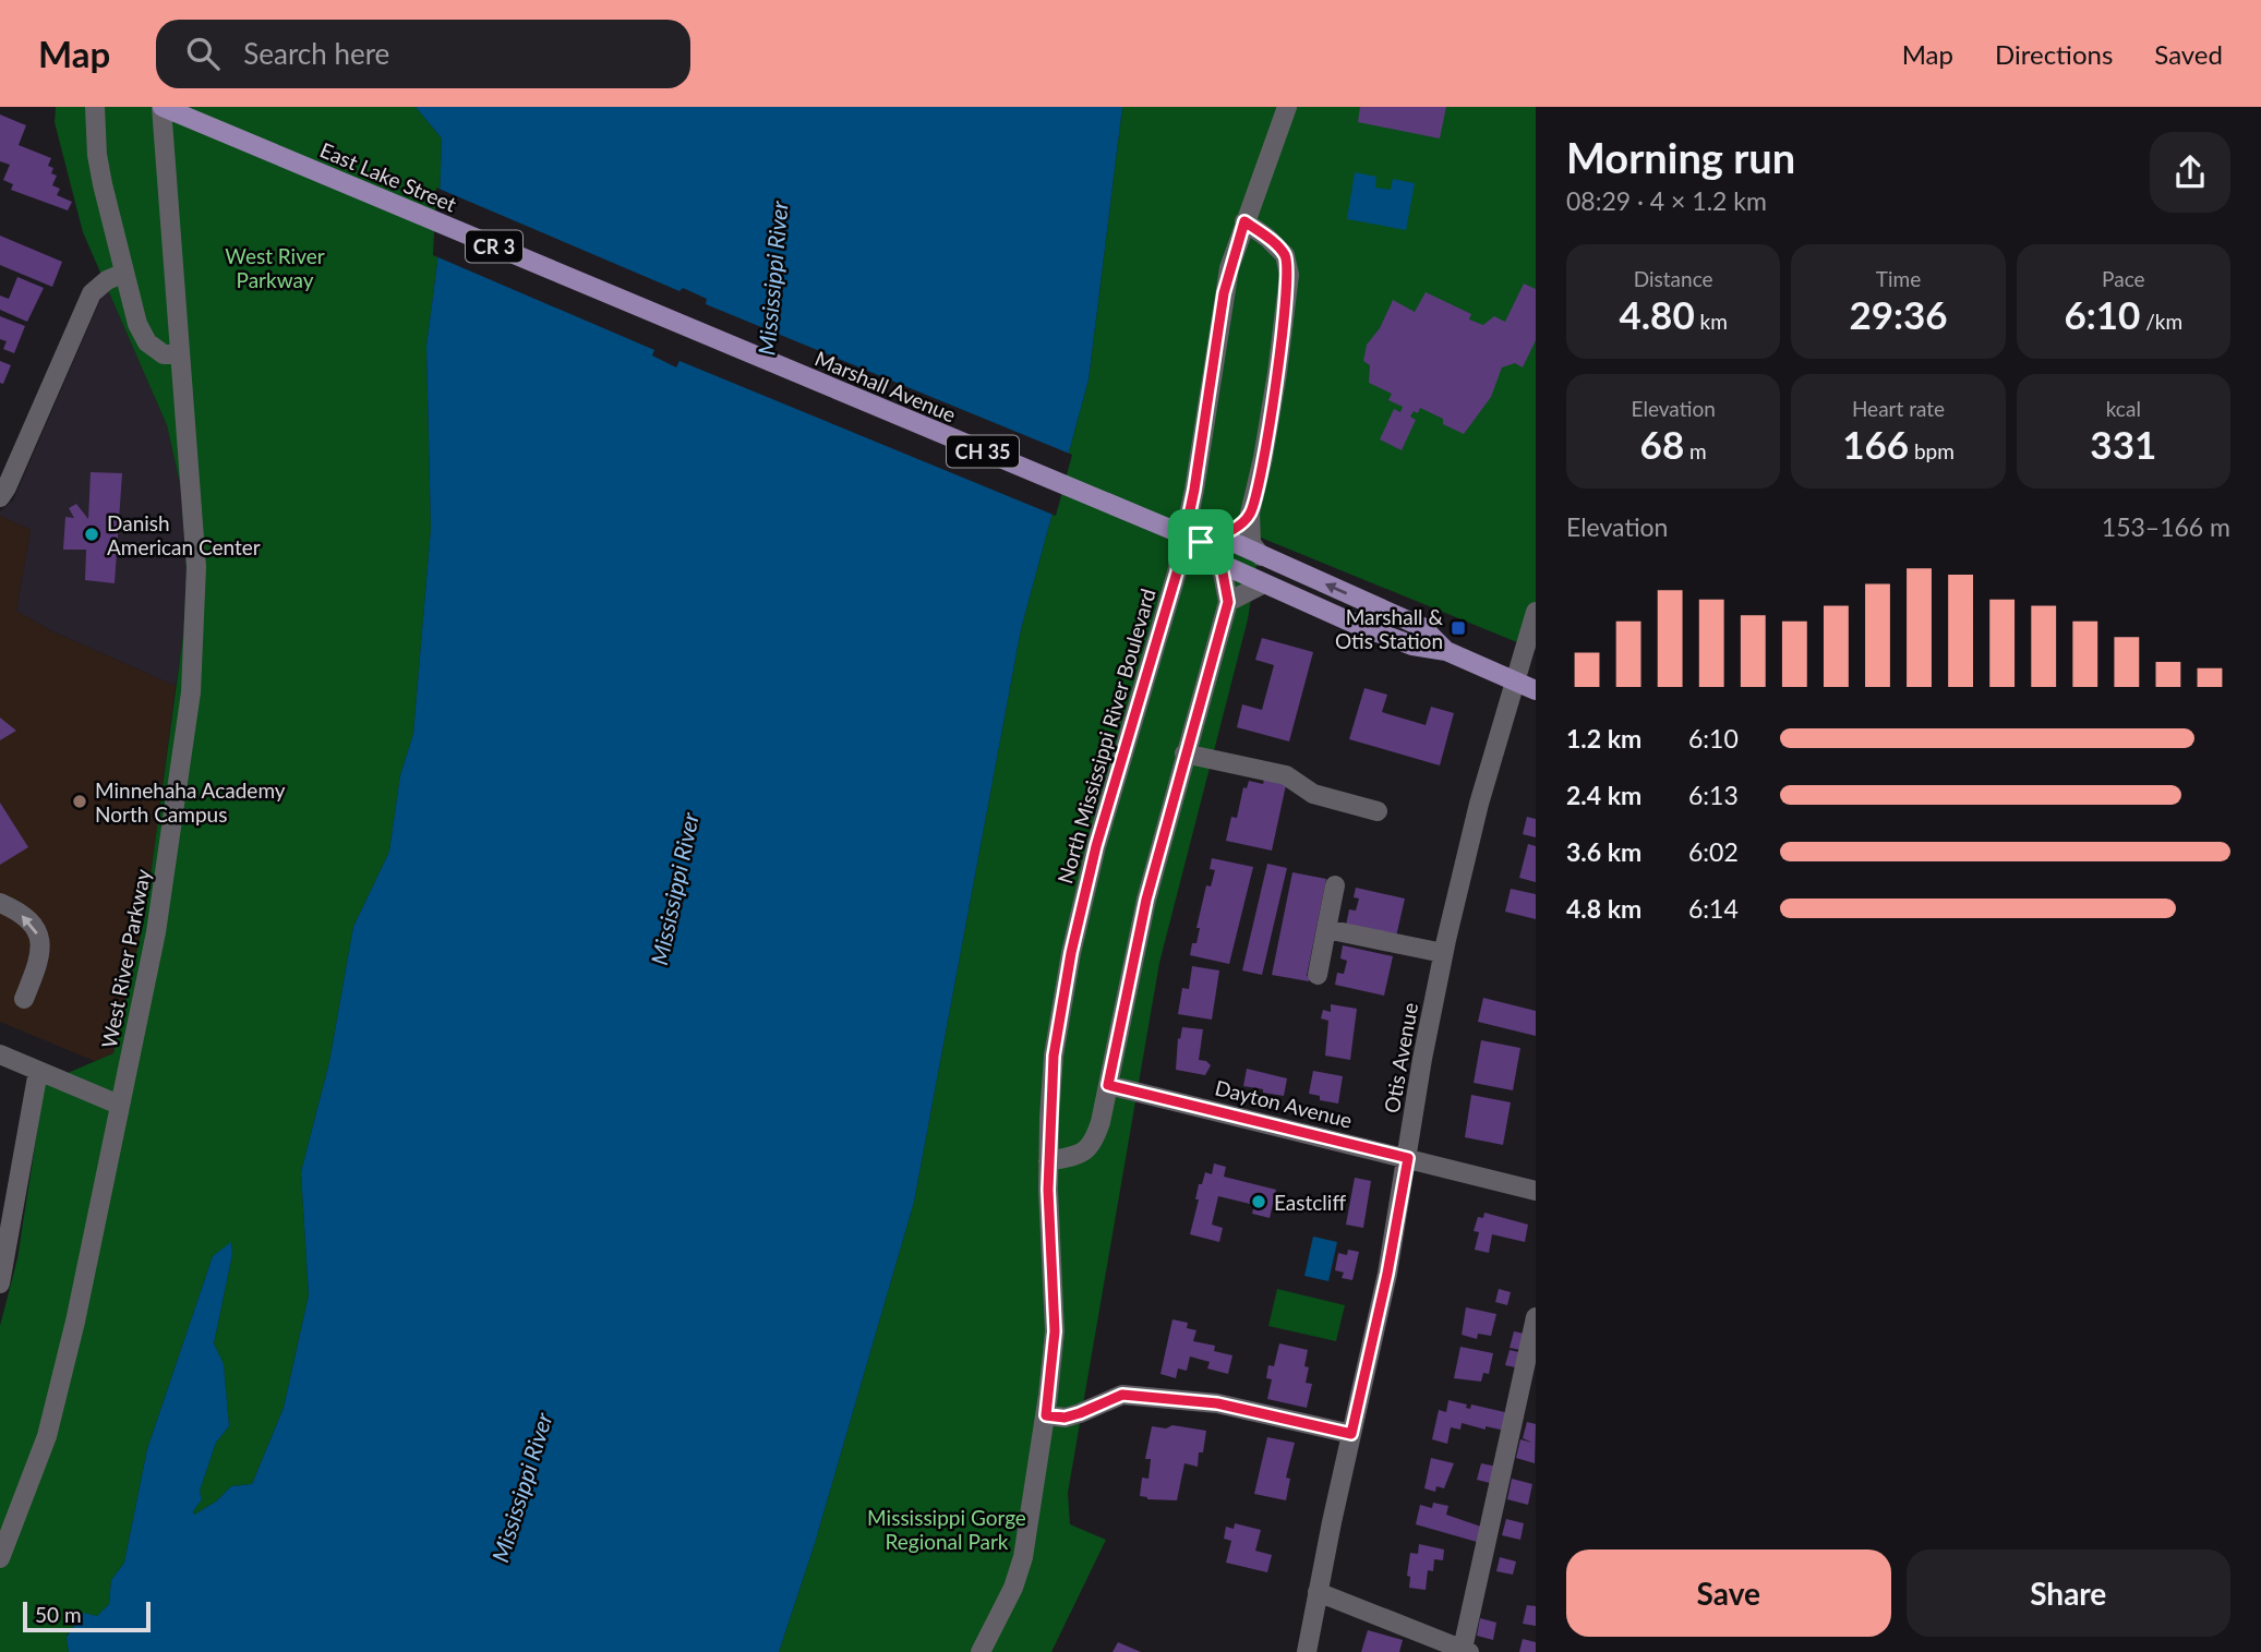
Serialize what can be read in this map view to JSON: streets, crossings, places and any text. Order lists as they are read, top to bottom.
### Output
{
  "streets": {
    "main road": [
      "East Lake Street",
      "CR 3",
      "Marshall Avenue",
      "CH 35"
    ],
    "street": [
      "North Mississippi River Boulevard",
      "West River Parkway",
      "Otis Avenue",
      "Dayton Avenue"
    ]
  },
  "crossings": [
    ["East Lake Street", "Marshall Avenue"],
    ["East Lake Street", "West River Parkway"],
    ["Marshall Avenue", "Otis Avenue"],
    ["Otis Avenue", "Dayton Avenue"]
  ],
  "water": ["Mississippi River"],
  "parks": ["West River Parkway", "Mississippi Gorge Regional Park"],
  "places": {
    "other": ["Danish American Center", "Minnehaha Academy North Campus", "Eastcliff"],
    "transit": ["Marshall & Otis Station"]
  },
  "scale_bar": "50 m",
  "page": {
    "header": "Map",
    "search": "Search here",
    "nav": ["Map", "Directions", "Saved"],
    "heading": ["Morning run", "08:29 · 4 × 1.2 km"],
    "stats": [
      ["Distance", "4.80 km"],
      ["Time", "29:36"],
      ["Pace", "6:10 /km"],
      ["Elevation", "68 m"],
      ["Heart rate", "166 bpm"],
      ["kcal", "331"]
    ],
    "chart": ["Elevation", "153–166 m"],
    "list": [
      {
        "name": "1.2 km",
        "note": "6:10"
      },
      {
        "name": "2.4 km",
        "note": "6:13"
      },
      {
        "name": "3.6 km",
        "note": "6:02"
      },
      {
        "name": "4.8 km",
        "note": "6:14"
      }
    ],
    "buttons": ["Save", "Share"],
    "scale": "50 m"
  }
}
